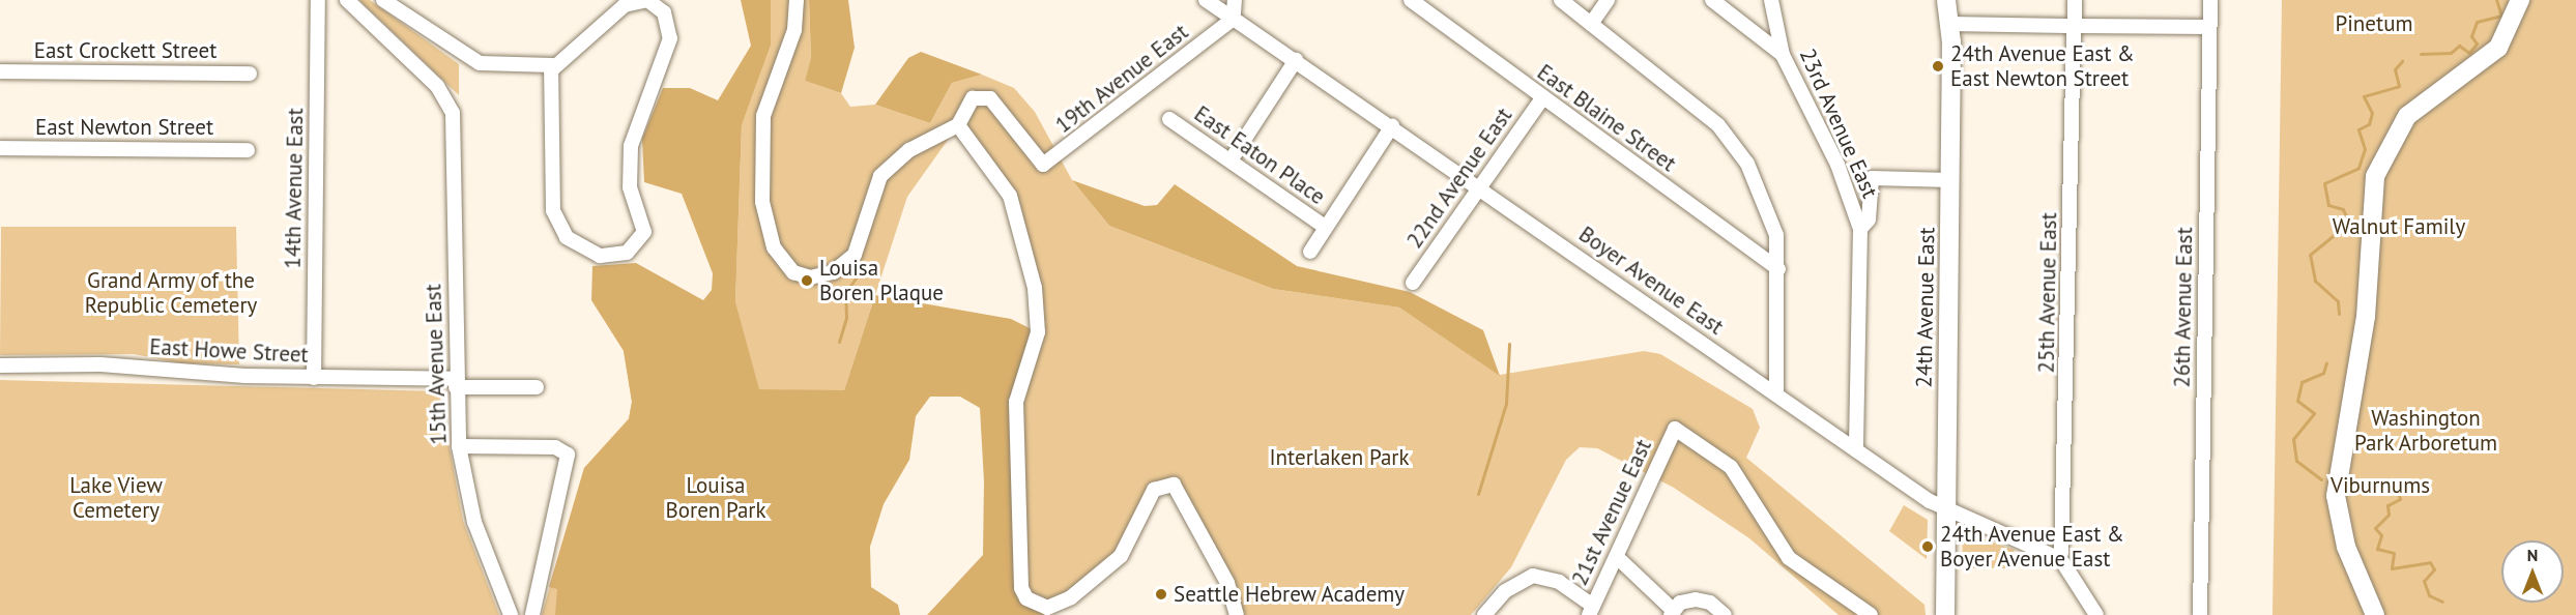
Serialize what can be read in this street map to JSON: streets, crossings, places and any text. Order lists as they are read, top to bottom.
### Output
{
  "streets": {
    "main road": ["24th Avenue East"],
    "street": [
      "East Crockett Street",
      "19th Avenue East",
      "East Blaine Street",
      "23rd Avenue East",
      "East Newton Street",
      "East Eaton Place",
      "22nd Avenue East",
      "14th Avenue East",
      "Boyer Avenue East",
      "25th Avenue East",
      "26th Avenue East",
      "East Howe Street",
      "15th Avenue East",
      "21st Avenue East"
    ]
  },
  "crossings": [
    ["19th Avenue East", "Boyer Avenue East"],
    ["East Blaine Street", "22nd Avenue East"],
    ["23rd Avenue East", "Boyer Avenue East"],
    ["22nd Avenue East", "Boyer Avenue East"],
    ["14th Avenue East", "East Howe Street"],
    ["Boyer Avenue East", "25th Avenue East"],
    ["Boyer Avenue East", "24th Avenue East"],
    ["East Howe Street", "15th Avenue East"]
  ],
  "parks": [
    "Pinetum",
    "Walnut Family",
    "Grand Army of the Republic Cemetery",
    "Washington Park Arboretum",
    "Interlaken Park",
    "Lake View Cemetery",
    "Louisa Boren Park",
    "Viburnums"
  ],
  "places": [
    "24th Avenue East & East Newton Street",
    "Louisa Boren Plaque",
    "24th Avenue East & Boyer Avenue East",
    "Seattle Hebrew Academy"
  ],
  "north": "top"
}
